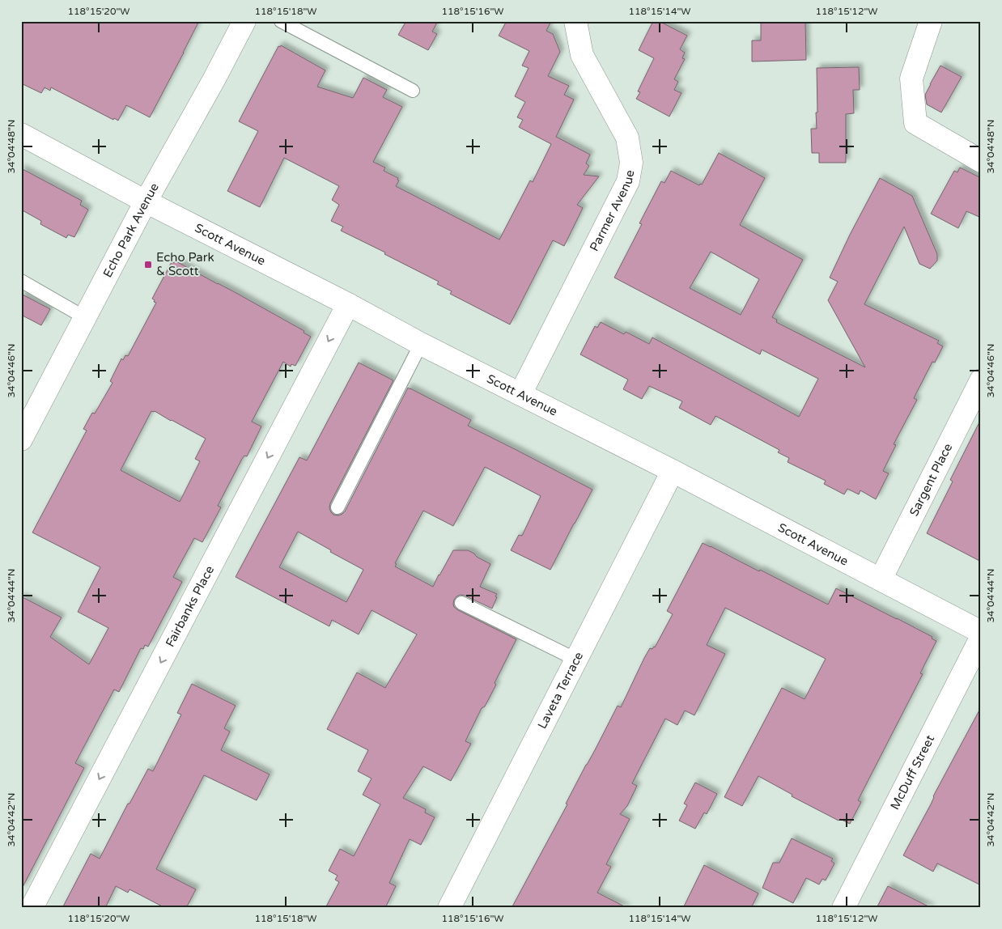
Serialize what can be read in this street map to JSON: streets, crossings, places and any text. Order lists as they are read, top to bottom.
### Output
{
  "streets": {
    "street": [
      "Parmer Avenue",
      "Echo Park Avenue",
      "Scott Avenue",
      "Sargent Place",
      "Fairbanks Place",
      "Laveta Terrace",
      "McDuff Street"
    ]
  },
  "crossings": [
    ["Parmer Avenue", "Scott Avenue"],
    ["Echo Park Avenue", "Scott Avenue"],
    ["Scott Avenue", "Sargent Place"],
    ["Scott Avenue", "Fairbanks Place"],
    ["Scott Avenue", "Laveta Terrace"]
  ],
  "one_way": ["Fairbanks Place"],
  "places": {
    "transit": ["Echo Park & Scott"]
  },
  "coordinates": [
    "118°15'20\"W",
    "118°15'18\"W",
    "118°15'16\"W",
    "118°15'14\"W",
    "118°15'12\"W",
    "34°04'48\"N",
    "34°04'46\"N",
    "34°04'44\"N",
    "34°04'42\"N"
  ]
}
